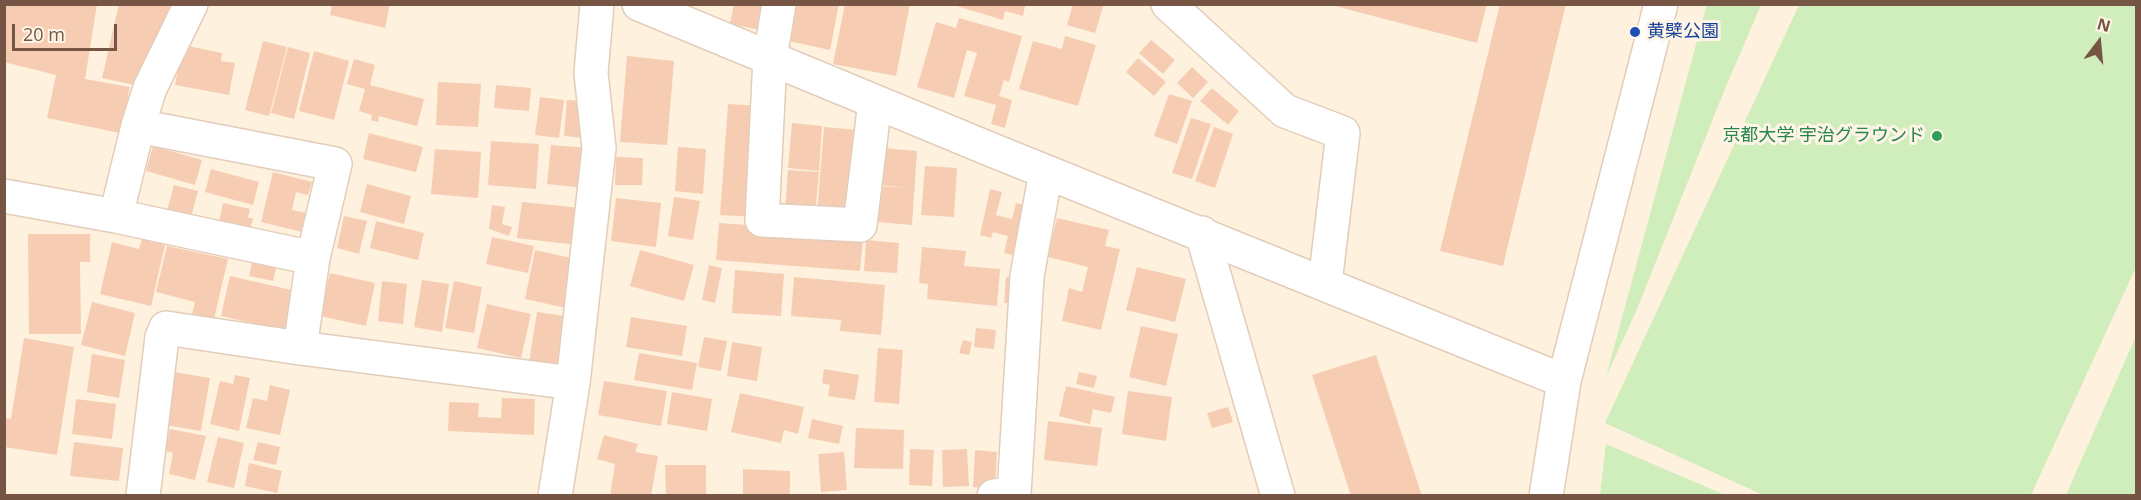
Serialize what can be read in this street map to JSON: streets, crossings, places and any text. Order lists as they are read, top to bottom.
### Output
{
  "places": ["黄檗公園", "京都大学 宇治グラウンド"],
  "scale_bar": "20 m",
  "north": "top"
}
